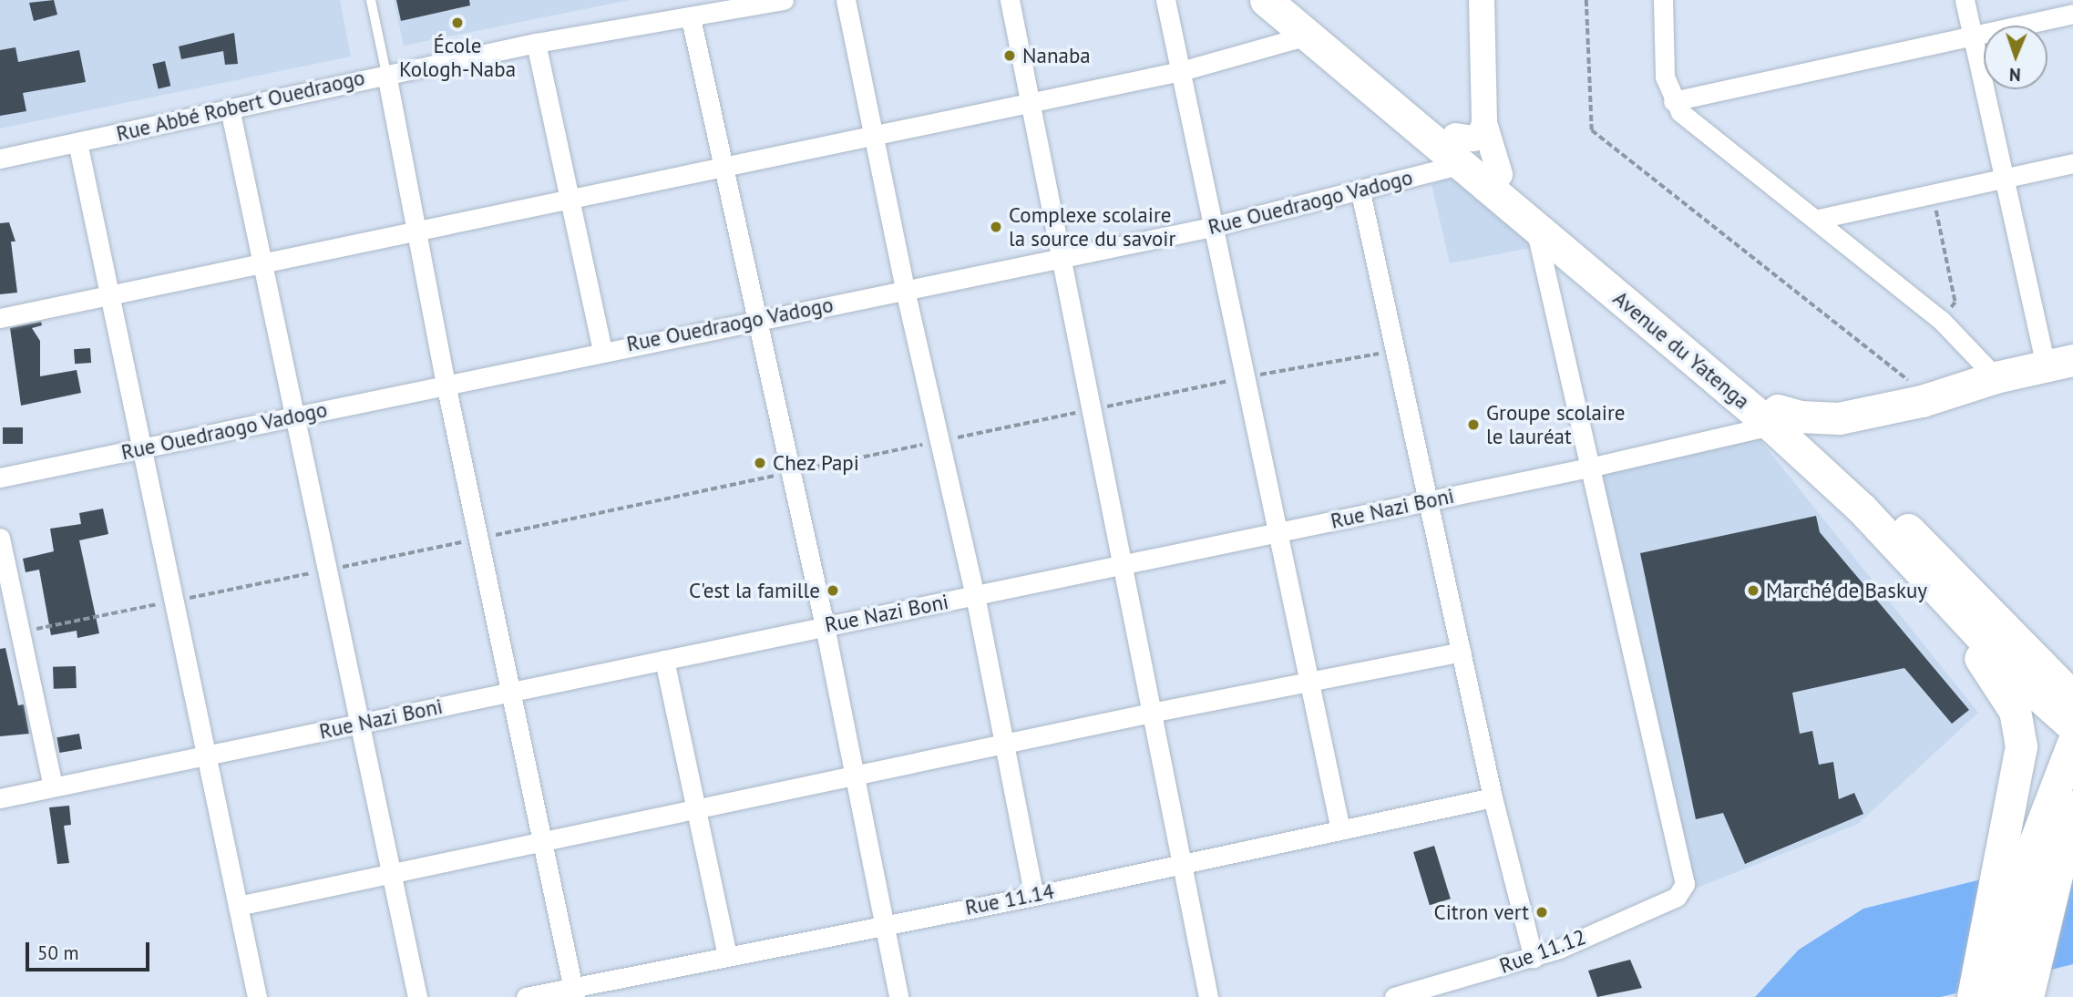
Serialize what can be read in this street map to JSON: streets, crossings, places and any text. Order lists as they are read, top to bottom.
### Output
{
  "streets": {
    "main road": ["Avenue du Yatenga"],
    "street": [
      "Rue Abbé Robert Ouedraogo",
      "Rue Ouedraogo Vadogo",
      "Rue Nazi Boni",
      "Rue 11.14",
      "Rue 11.12"
    ]
  },
  "crossings": [
    ["Rue Ouedraogo Vadogo", "Avenue du Yatenga"],
    ["Avenue du Yatenga", "Rue Nazi Boni"],
    ["Rue Nazi Boni", "Rue 11.12"]
  ],
  "places": [
    "École Kologh-Naba",
    "Nanaba",
    "Complexe scolaire la source du savoir",
    "Groupe scolaire le lauréat",
    "Chez Papi",
    "C'est la famille",
    "Marché de Baskuy",
    "Citron vert"
  ],
  "scale_bar": "50 m",
  "north": "bottom"
}
